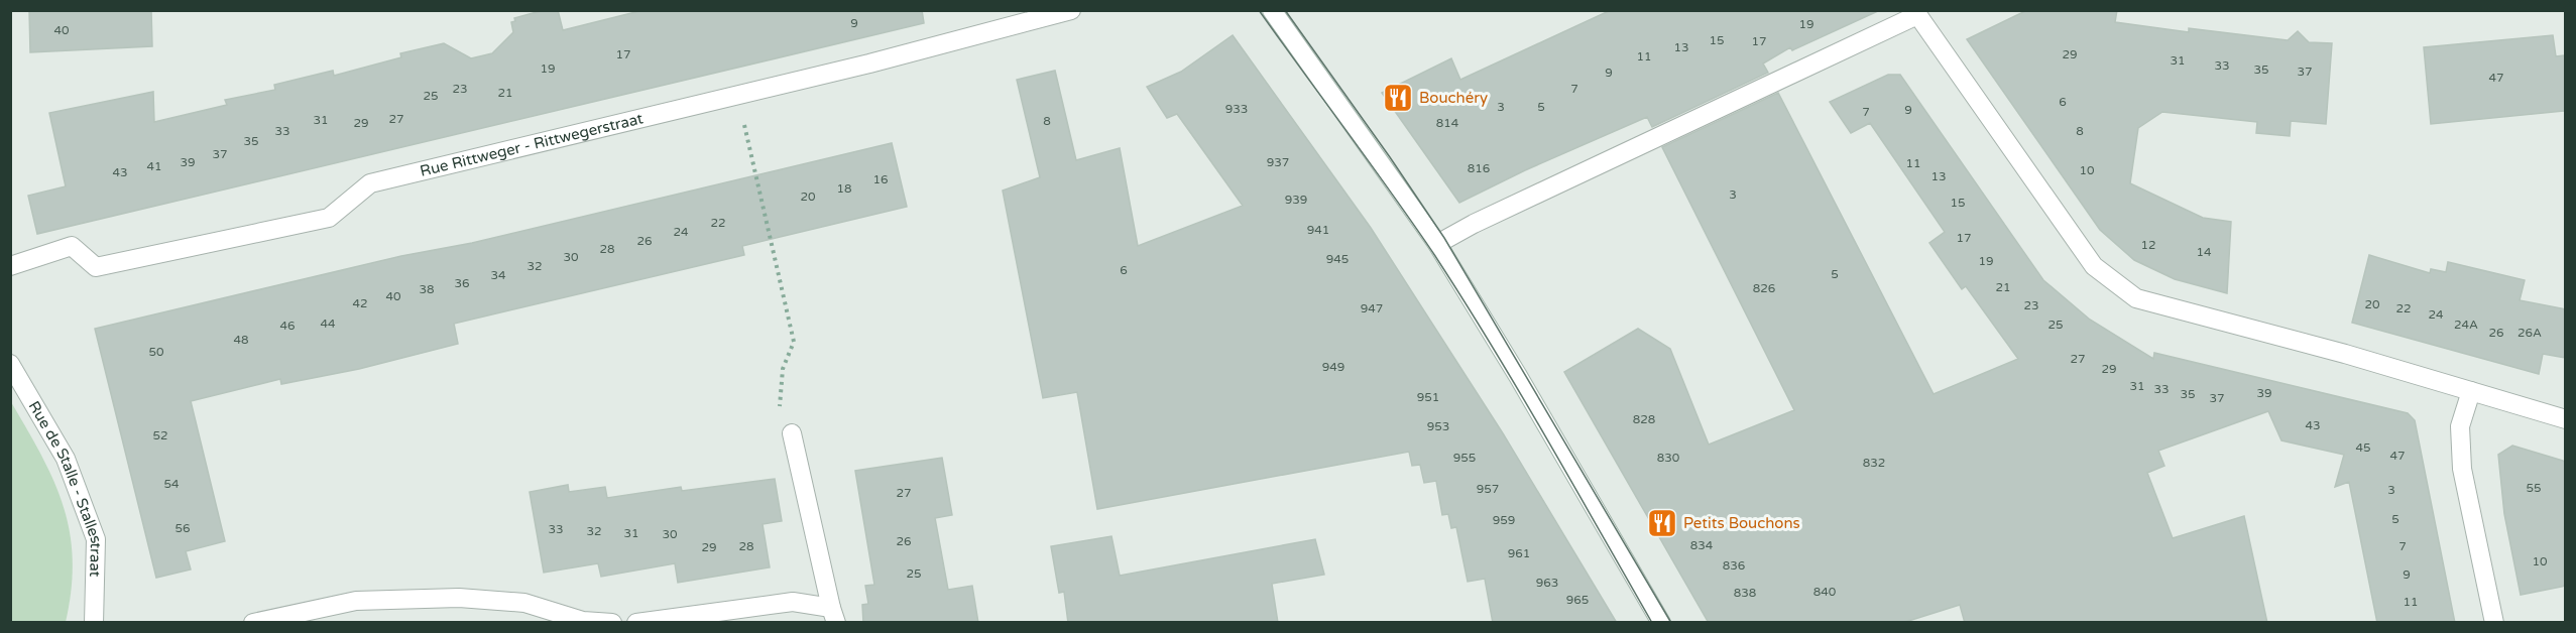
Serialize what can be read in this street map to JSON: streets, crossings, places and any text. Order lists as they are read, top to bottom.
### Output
{
  "streets": {
    "street": ["Rue Rittweger - Rittwegerstraat", "Rue de Stalle - Stallestraat"]
  },
  "places": {
    "restaurant": ["Bouchéry", "Petits Bouchons"]
  },
  "house_numbers": [
    "9",
    "19",
    "40",
    "15",
    "17",
    "13",
    "17",
    "29",
    "11",
    "31",
    "33",
    "19",
    "35",
    "37",
    "9",
    "47",
    "23",
    "7",
    "21",
    "25",
    "6",
    "3",
    "5",
    "933",
    "9",
    "7",
    "27",
    "31",
    "8",
    "29",
    "814",
    "33",
    "8",
    "35",
    "37",
    "39",
    "937",
    "11",
    "41",
    "816",
    "10",
    "43",
    "13",
    "16",
    "18",
    "3",
    "20",
    "939",
    "15",
    "22",
    "941",
    "24",
    "17",
    "26",
    "12",
    "28",
    "14",
    "30",
    "945",
    "19",
    "32",
    "6",
    "5",
    "34",
    "36",
    "21",
    "826",
    "38",
    "40",
    "42",
    "20",
    "23",
    "947",
    "22",
    "24",
    "44",
    "25",
    "24A",
    "46",
    "26",
    "26A",
    "48",
    "50",
    "27",
    "949",
    "29",
    "31",
    "33",
    "39",
    "35",
    "951",
    "37",
    "828",
    "43",
    "953",
    "52",
    "45",
    "47",
    "955",
    "830",
    "832",
    "54",
    "55",
    "957",
    "3",
    "27",
    "5",
    "959",
    "56",
    "33",
    "32",
    "31",
    "30",
    "26",
    "834",
    "28",
    "7",
    "29",
    "961",
    "10",
    "836",
    "25",
    "9",
    "963",
    "840",
    "838",
    "965",
    "11"
  ]
}
